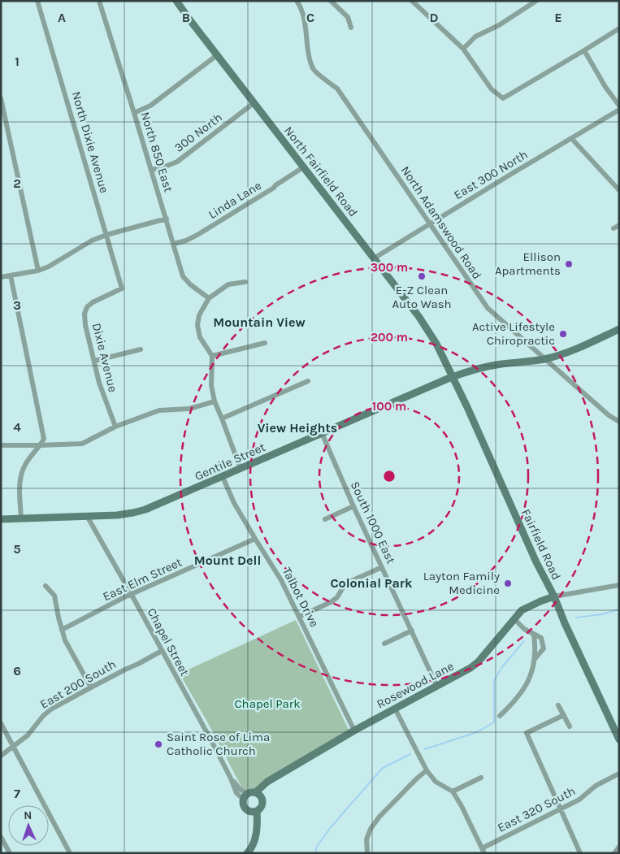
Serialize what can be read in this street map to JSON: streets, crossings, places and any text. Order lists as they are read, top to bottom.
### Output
{
  "streets": {
    "main road": [
      "North Fairfield Road",
      "Gentile Street",
      "Fairfield Road",
      "Rosewood Lane"
    ],
    "street": [
      "300 North",
      "North Dixie Avenue",
      "North 850 East",
      "East 300 North",
      "Linda Lane",
      "North Adamswood Road",
      "Dixie Avenue",
      "South 1000 East",
      "East Elm Street",
      "Talbot Drive",
      "Chapel Street",
      "East 200 South",
      "East 320 South"
    ]
  },
  "crossings": [
    ["300 North", "North 850 East"],
    ["300 North", "North Fairfield Road"],
    ["North Dixie Avenue", "Dixie Avenue"],
    ["North 850 East", "Linda Lane"],
    ["North Fairfield Road", "East 300 North"],
    ["North Fairfield Road", "Linda Lane"],
    ["North Fairfield Road", "Fairfield Road"],
    ["East 300 North", "North Adamswood Road"],
    ["North Adamswood Road", "Gentile Street"],
    ["Gentile Street", "South 1000 East"],
    ["Gentile Street", "Fairfield Road"],
    ["Gentile Street", "Talbot Drive"],
    ["Gentile Street", "Chapel Street"],
    ["South 1000 East", "Rosewood Lane"],
    ["Fairfield Road", "Rosewood Lane"],
    ["East Elm Street", "Talbot Drive"],
    ["East Elm Street", "Chapel Street"],
    ["Talbot Drive", "Rosewood Lane"],
    ["Chapel Street", "East 200 South"],
    ["Chapel Street", "Rosewood Lane"]
  ],
  "districts": [
    "Mountain View",
    "View Heights",
    "Mount Dell",
    "Colonial Park"
  ],
  "parks": ["Chapel Park"],
  "places": [
    "Ellison Apartments",
    "E-Z Clean Auto Wash",
    "Active Lifestyle Chiropractic",
    "Layton Family Medicine",
    "Saint Rose of Lima Catholic Church"
  ],
  "north": "top",
  "grid": {
    "columns": [
      "A",
      "B",
      "C",
      "D",
      "E"
    ],
    "rows": [
      "1",
      "2",
      "3",
      "4",
      "5",
      "6",
      "7"
    ]
  },
  "rings": ["300 m", "200 m", "100 m"]
}
